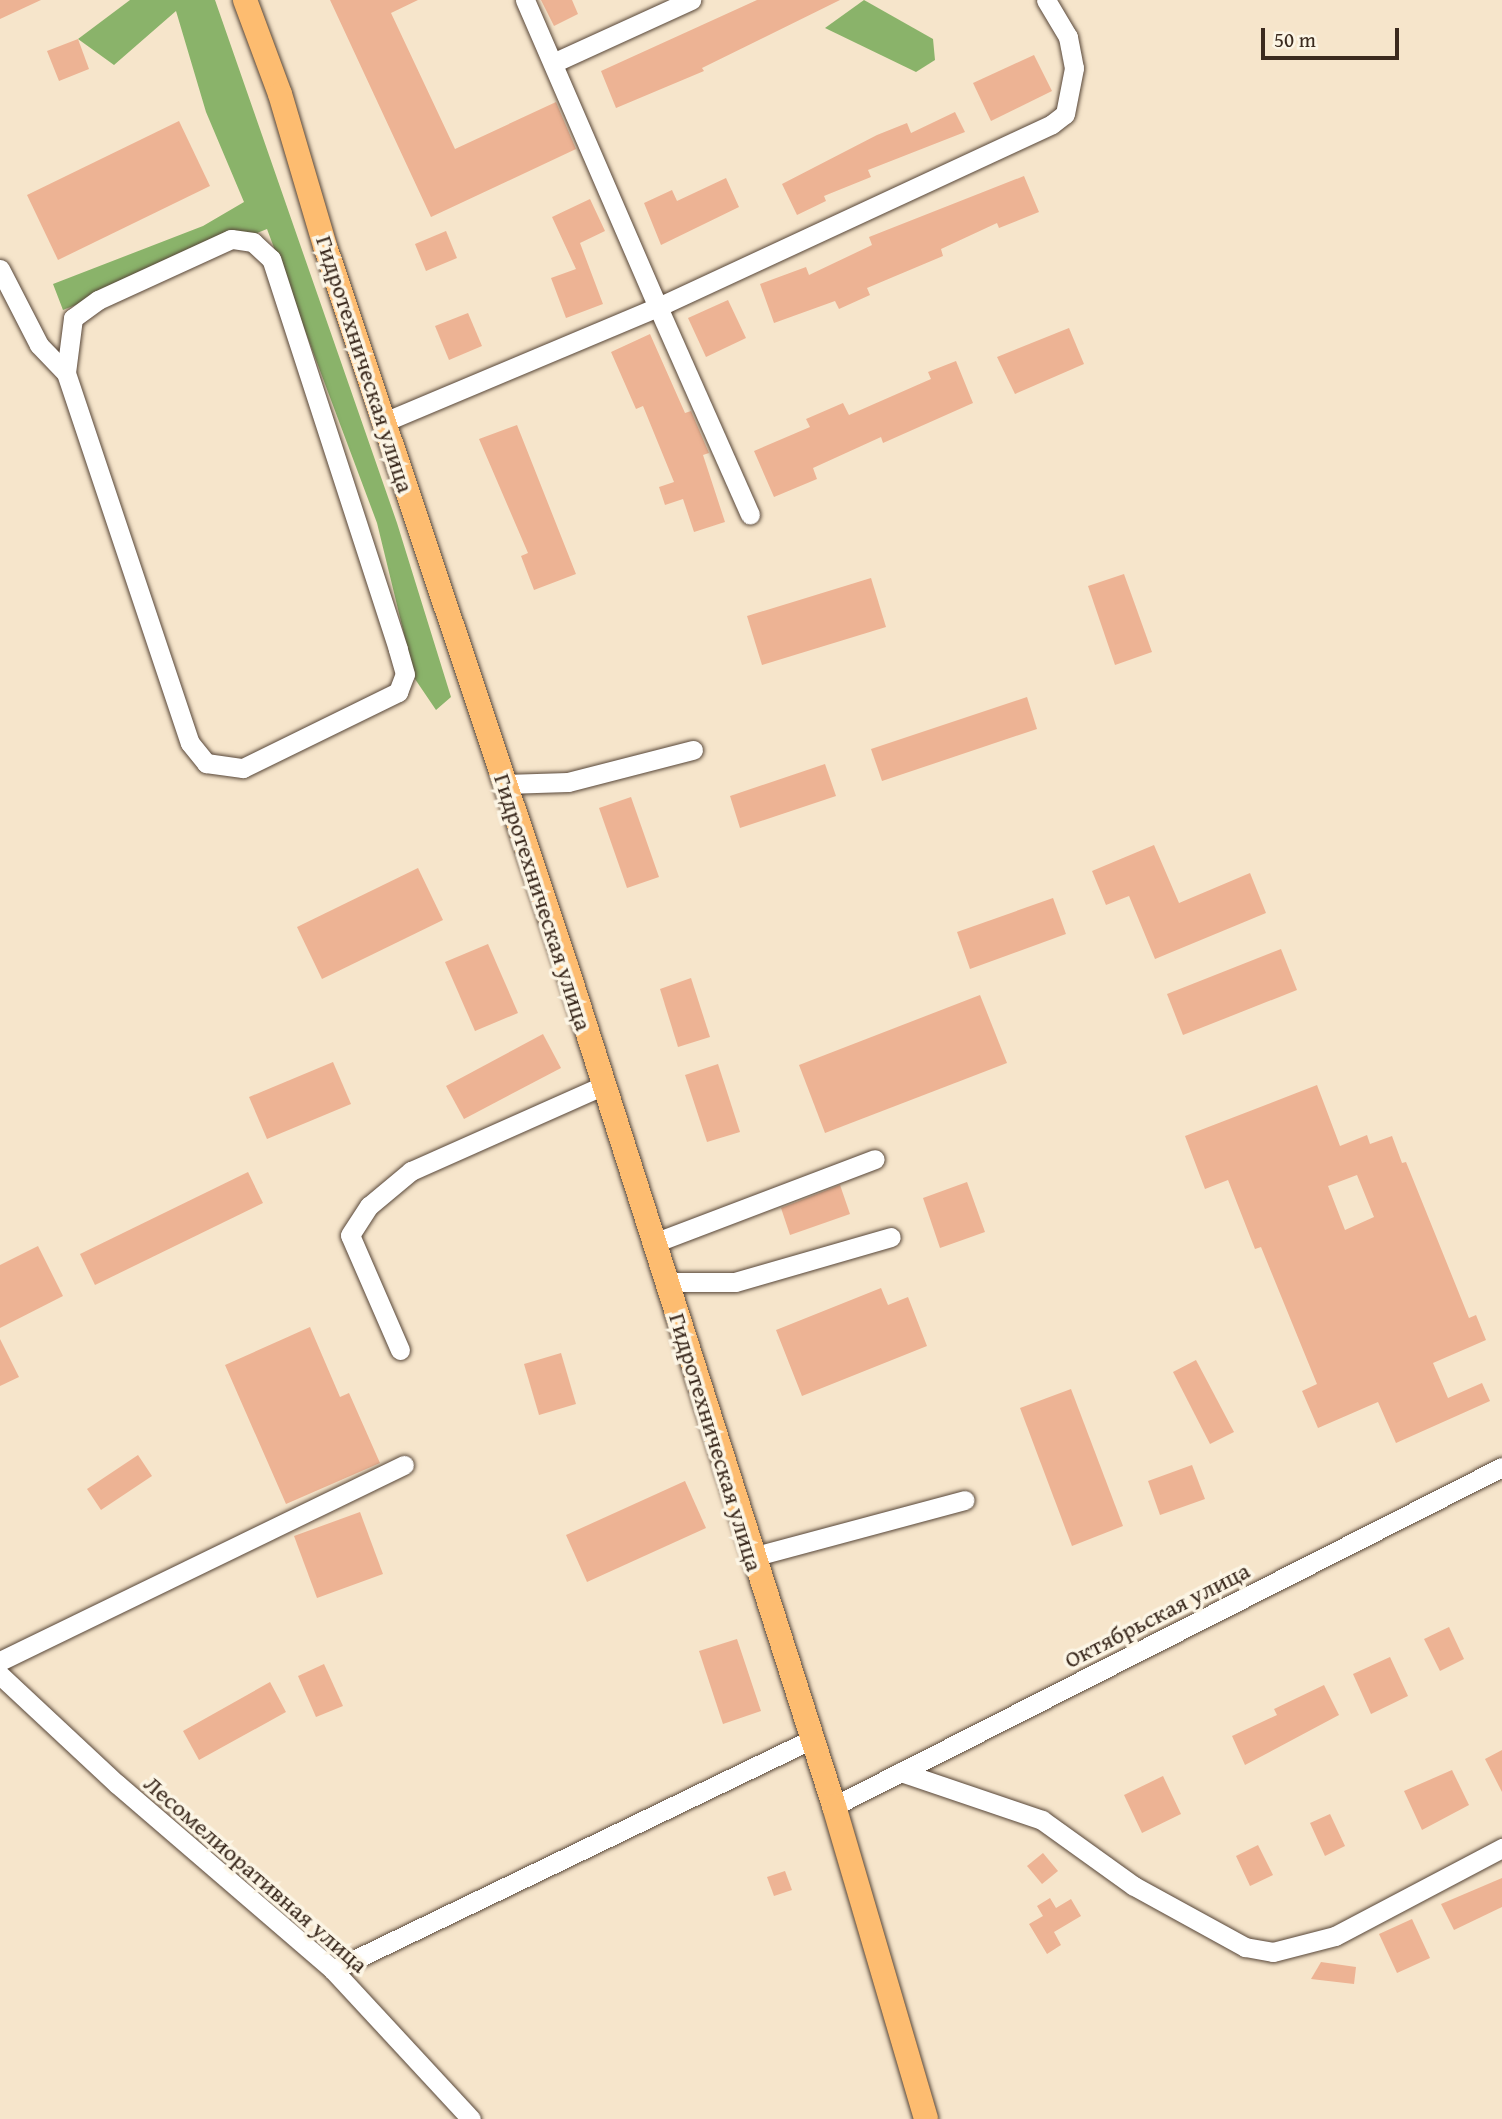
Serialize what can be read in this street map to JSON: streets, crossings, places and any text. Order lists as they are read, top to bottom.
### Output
{
  "streets": {
    "main road": ["Гидротехническая улица"],
    "street": ["Октябрьская улица", "Лесомелиоративная улица"]
  },
  "crossings": [
    ["Гидротехническая улица", "Октябрьская улица"]
  ],
  "scale_bar": "50 m"
}
